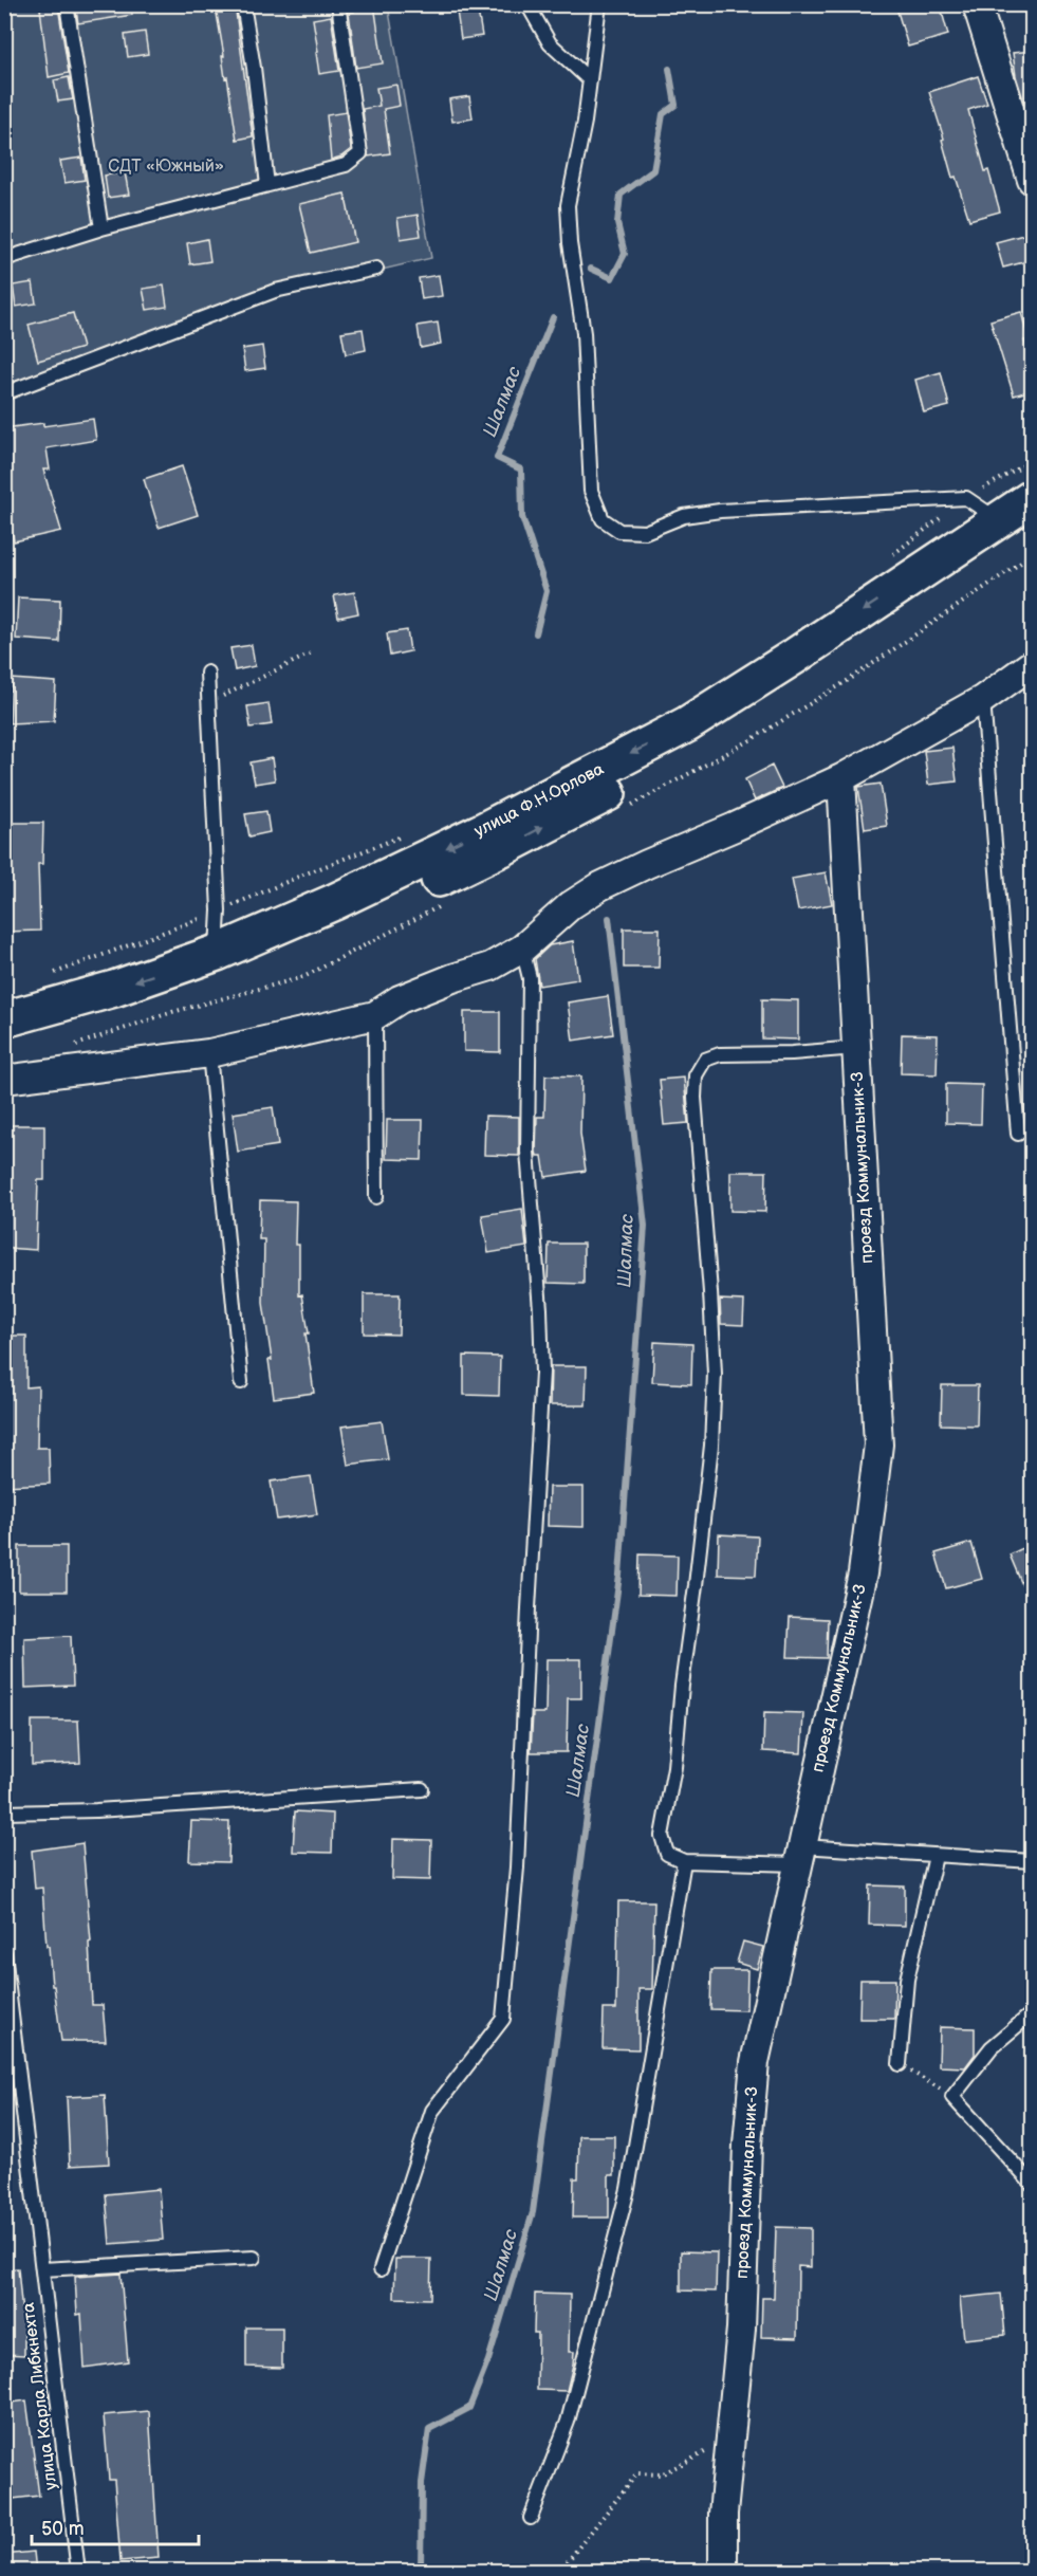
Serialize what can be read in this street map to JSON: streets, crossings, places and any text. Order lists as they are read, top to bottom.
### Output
{
  "streets": {
    "street": ["улица Ф.Н.Орлова", "проезд Коммунальник-3"],
    "lane": ["улица Карла Либкнехта"]
  },
  "water": ["Шалмас"],
  "parks": ["СДТ «Южный»"],
  "scale_bar": "50 m"
}
